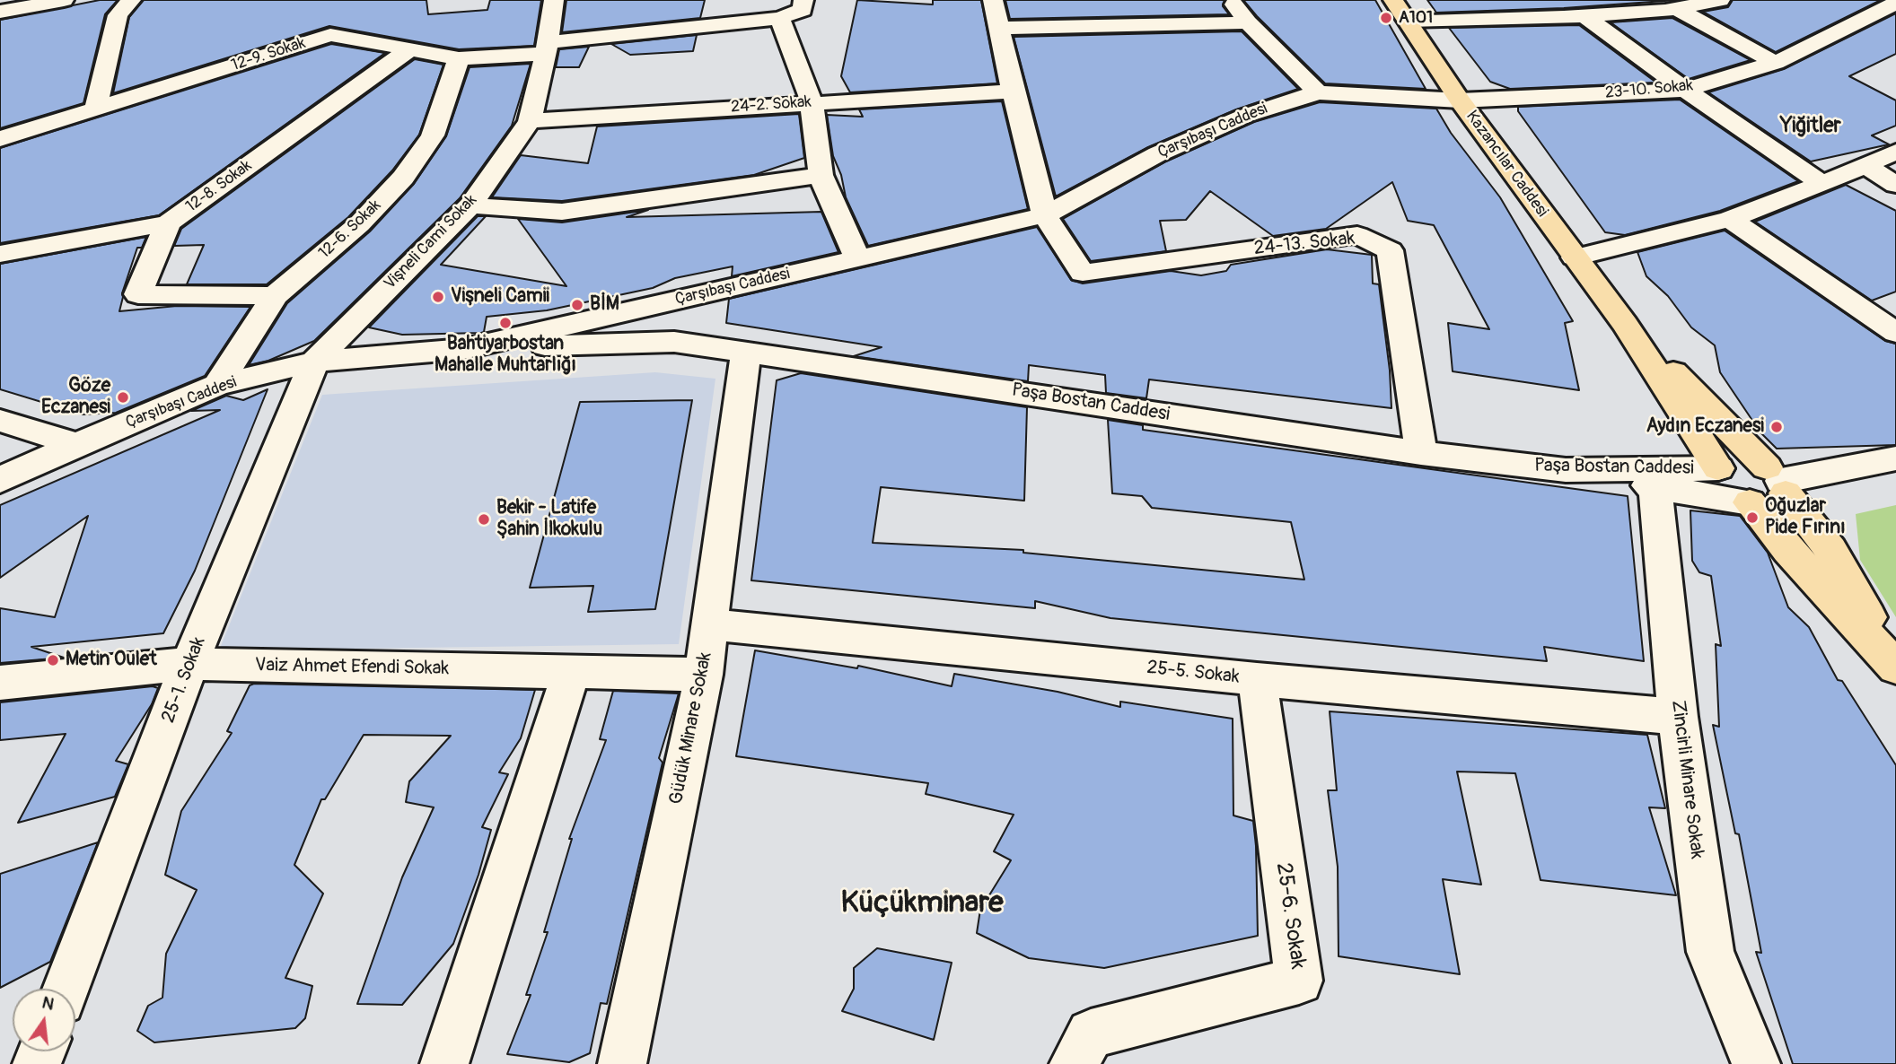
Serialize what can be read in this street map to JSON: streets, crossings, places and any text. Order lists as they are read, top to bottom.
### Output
{
  "streets": {
    "main road": ["Kazancılar Caddesi"],
    "street": [
      "12-9. Sokak",
      "23-10. Sokak",
      "24-2. Sokak",
      "Çarşıbaşı Caddesi",
      "12-8. Sokak",
      "12-6. Sokak",
      "Vişneli Cami Sokak",
      "24-13. Sokak",
      "Paşa Bostan Caddesi",
      "Vaiz Ahmet Efendi Sokak",
      "25-5. Sokak",
      "25-1. Sokak",
      "Güdük Minare Sokak",
      "Zincirli Minare Sokak",
      "25-6. Sokak"
    ]
  },
  "crossings": [
    ["12-9. Sokak", "12-8. Sokak"],
    ["12-9. Sokak", "12-6. Sokak"],
    ["12-9. Sokak", "Vişneli Cami Sokak"],
    ["23-10. Sokak", "Çarşıbaşı Caddesi"],
    ["23-10. Sokak", "Kazancılar Caddesi"],
    ["24-2. Sokak", "Vişneli Cami Sokak"],
    ["Çarşıbaşı Caddesi", "Kazancılar Caddesi"],
    ["Çarşıbaşı Caddesi", "12-6. Sokak"],
    ["Çarşıbaşı Caddesi", "Vişneli Cami Sokak"],
    ["Çarşıbaşı Caddesi", "24-13. Sokak"],
    ["Çarşıbaşı Caddesi", "Paşa Bostan Caddesi"],
    ["Çarşıbaşı Caddesi", "25-1. Sokak"],
    ["Kazancılar Caddesi", "Paşa Bostan Caddesi"],
    ["Vişneli Cami Sokak", "25-1. Sokak"],
    ["24-13. Sokak", "Paşa Bostan Caddesi"],
    ["Paşa Bostan Caddesi", "Güdük Minare Sokak"],
    ["Vaiz Ahmet Efendi Sokak", "25-1. Sokak"],
    ["Vaiz Ahmet Efendi Sokak", "Güdük Minare Sokak"],
    ["25-5. Sokak", "Güdük Minare Sokak"],
    ["25-5. Sokak", "Zincirli Minare Sokak"],
    ["25-5. Sokak", "25-6. Sokak"]
  ],
  "districts": ["Yiğitler", "Küçükminare"],
  "places": [
    "A101",
    "Vişneli Camii",
    "BİM",
    "Bahtiyarbostan Mahalle Muhtarlığı",
    "Göze Eczanesi",
    "Aydın Eczanesi",
    "Oğuzlar Pide Fırını",
    "Bekir - Latife Şahin İlkokulu",
    "Metin Oulet"
  ],
  "north": "top"
}
